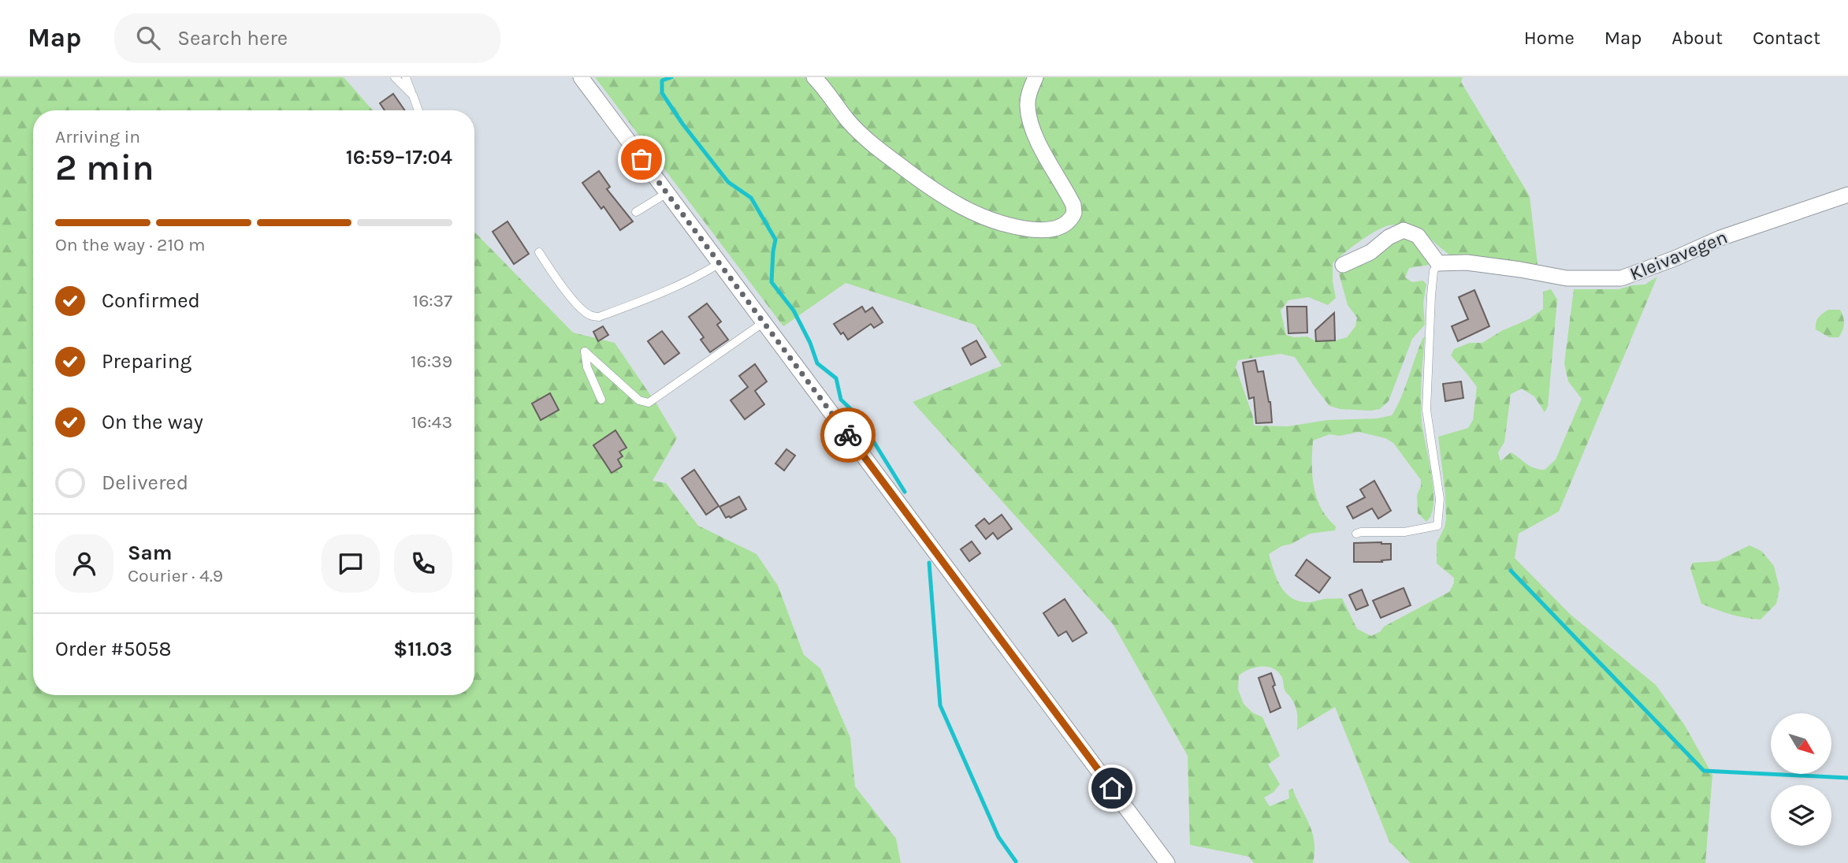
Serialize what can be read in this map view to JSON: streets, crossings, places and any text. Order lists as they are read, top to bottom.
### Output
{
  "streets": {
    "street": ["Kleivavegen"]
  },
  "north": "bottom right",
  "page": {
    "header": "Map",
    "search": "Search here",
    "nav": [
      "Home",
      "Map",
      "About",
      "Contact"
    ],
    "heading": ["2 min", "Arriving in", "16:59–17:04"],
    "panel": [
      "Sam",
      "Courier · 4.9",
      "Order #5058",
      "$11.03"
    ],
    "bar": "On the way · 210 m",
    "list": [
      ["Confirmed", "16:37"],
      ["Preparing", "16:39"],
      ["On the way", "16:43"],
      "Delivered"
    ]
  }
}
